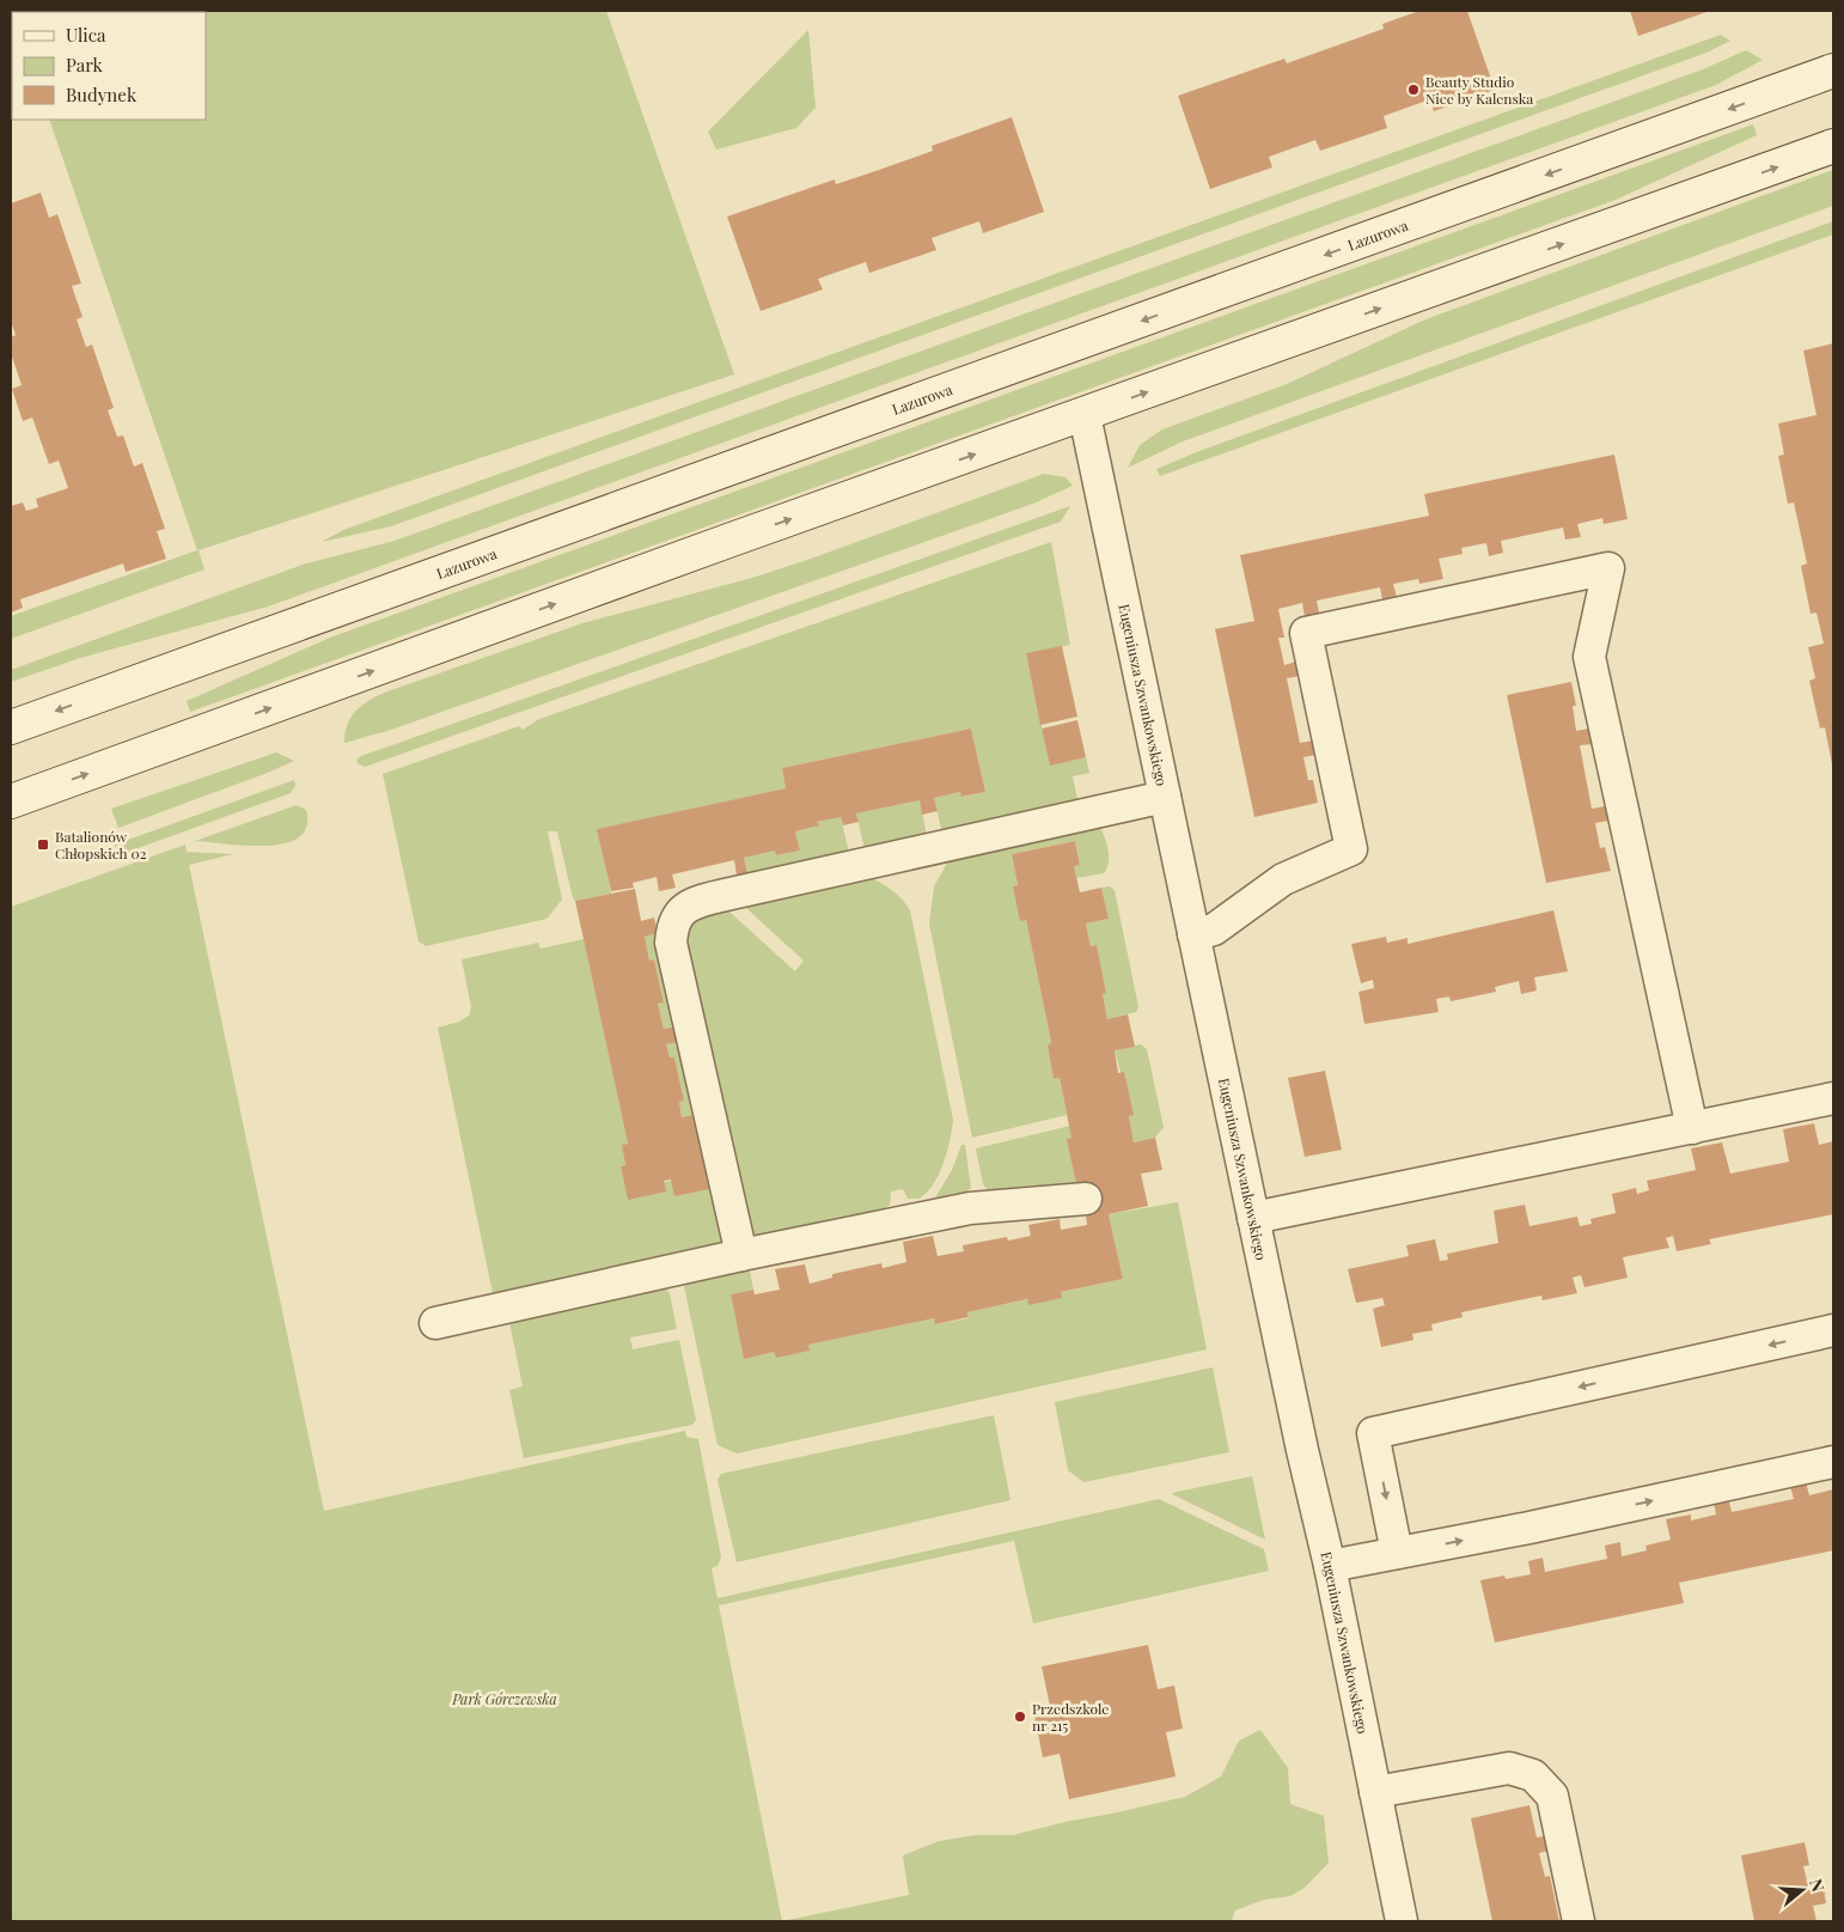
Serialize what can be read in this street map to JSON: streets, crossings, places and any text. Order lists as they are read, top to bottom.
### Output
{
  "streets": {
    "main road": ["Lazurowa"],
    "street": ["Eugeniusza Szwankowskiego"]
  },
  "parks": ["Park Górczewska"],
  "places": {
    "other": ["Beauty Studio Nice by Kalenska", "Przedszkole nr 215"],
    "transit": ["Batalionów Chłopskich 02"]
  },
  "legend": ["Ulica", "Park", "Budynek"],
  "north": "right"
}
